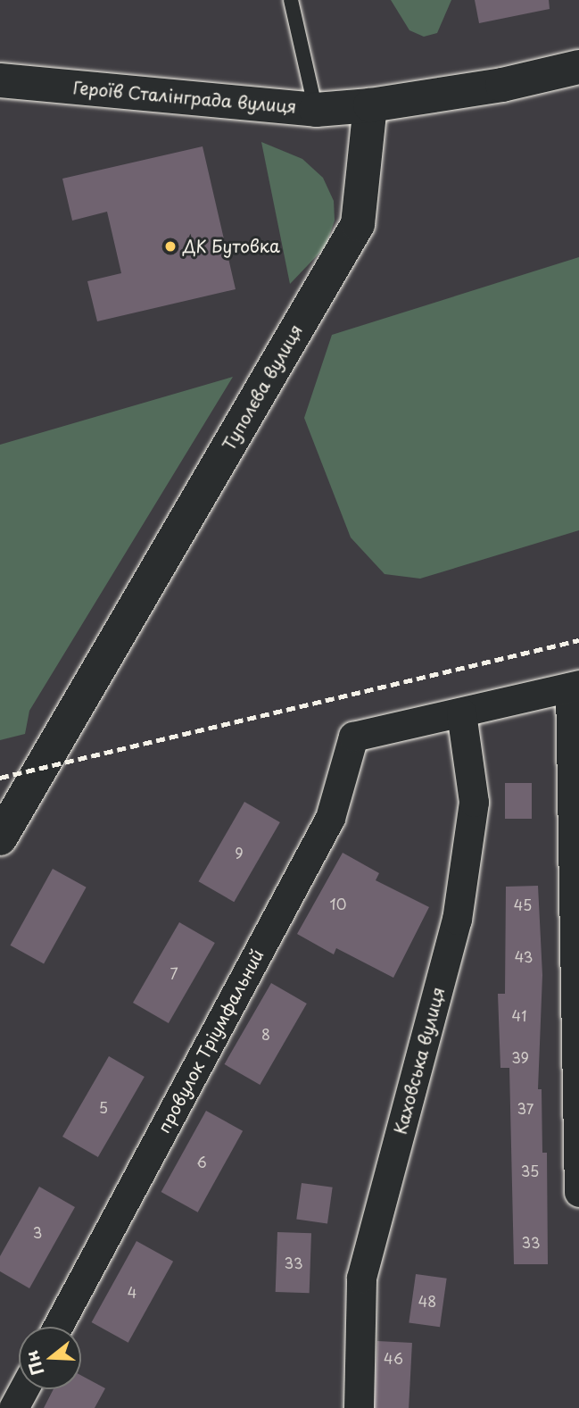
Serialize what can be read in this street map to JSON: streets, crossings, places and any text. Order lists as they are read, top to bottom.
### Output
{
  "streets": {
    "street": [
      "Героїв Сталінграда вулиця",
      "Туполєва вулиця",
      "провулок Тріумфальний",
      "Каховська вулиця"
    ]
  },
  "crossings": [
    ["Героїв Сталінграда вулиця", "Туполєва вулиця"],
    ["провулок Тріумфальний", "Каховська вулиця"]
  ],
  "places": ["ДК Бутовка"],
  "house_numbers": [
    "9",
    "10",
    "45",
    "43",
    "7",
    "41",
    "8",
    "39",
    "5",
    "37",
    "6",
    "35",
    "3",
    "33",
    "33",
    "4",
    "48",
    "46"
  ],
  "north": "left"
}
